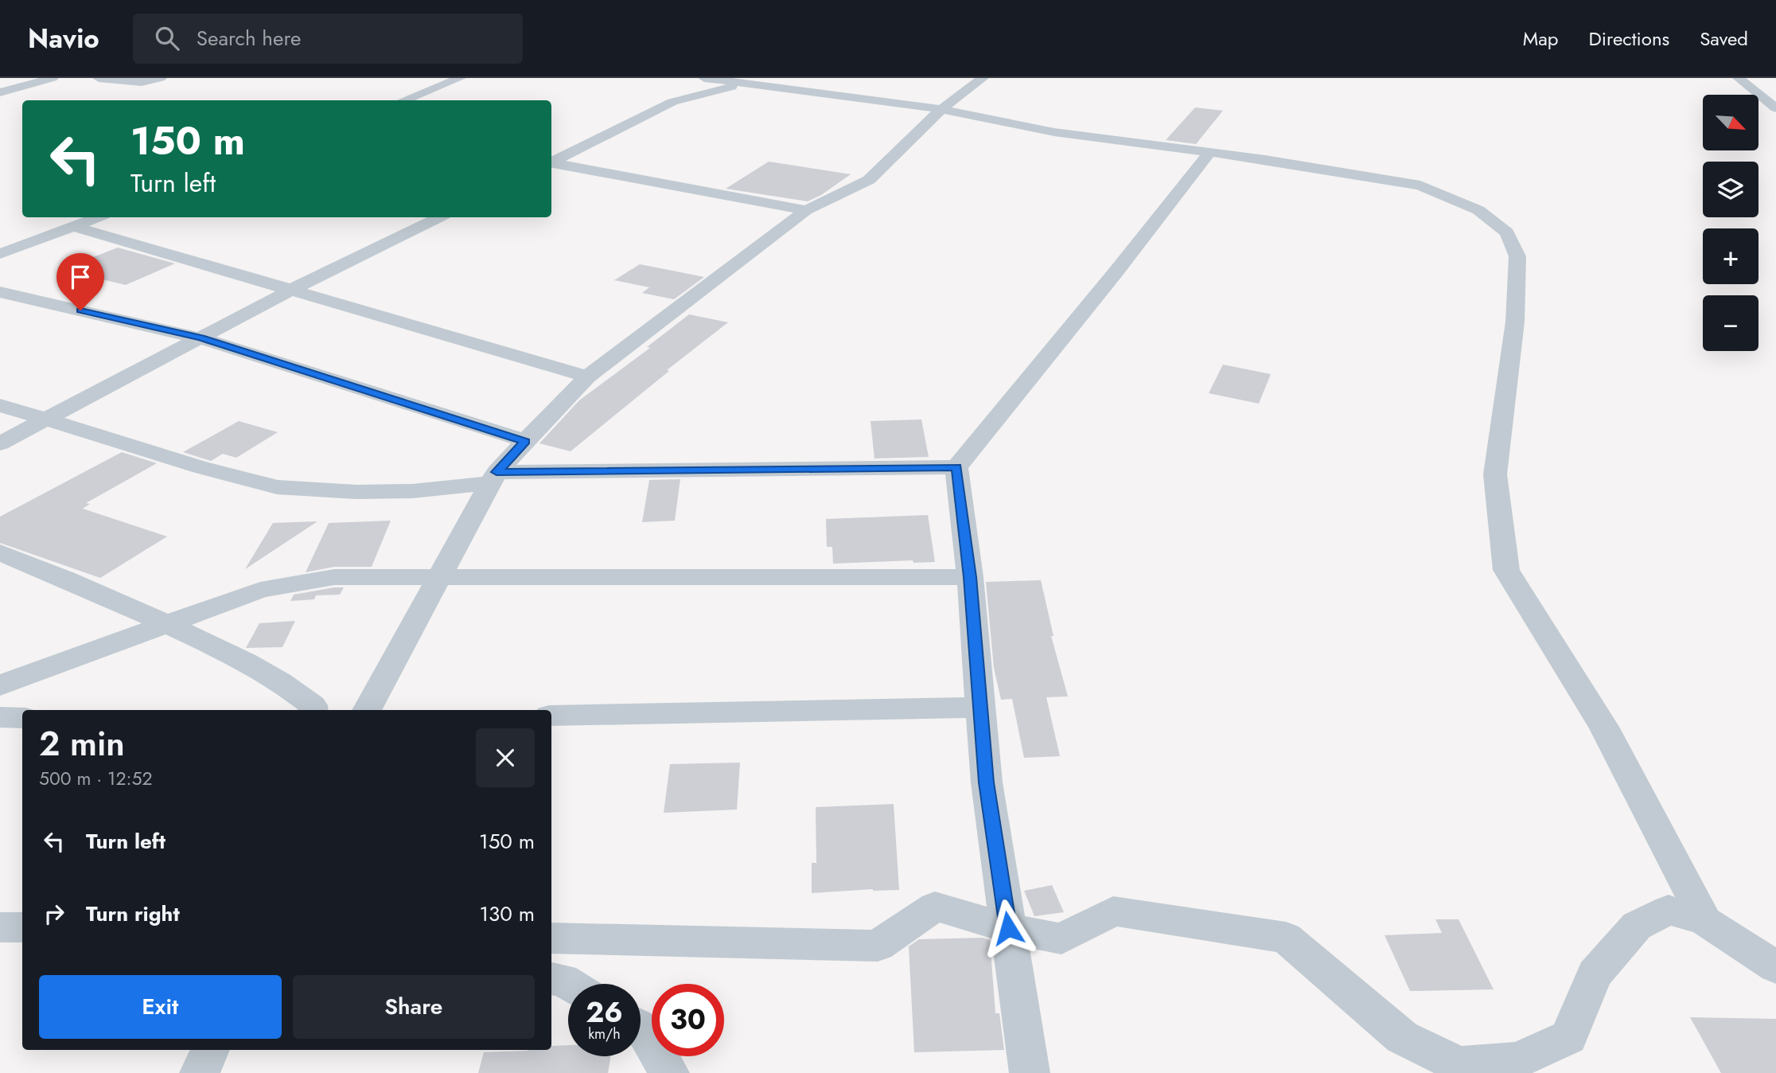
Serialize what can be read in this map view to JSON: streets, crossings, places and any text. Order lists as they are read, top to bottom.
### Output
{
  "north": "bottom right",
  "page": {
    "header": "Navio",
    "search": "Search here",
    "nav": ["Map", "Directions", "Saved"],
    "map_buttons": ["+", "−"],
    "turn": ["150 m", "Turn left"],
    "heading": ["2 min", "500 m · 12:52"],
    "list": [
      {
        "name": "Turn left",
        "value": "150 m"
      },
      {
        "name": "Turn right",
        "value": "130 m"
      }
    ],
    "buttons": ["Exit", "Share"],
    "speed": "26 km/h",
    "limit": "30"
  }
}
